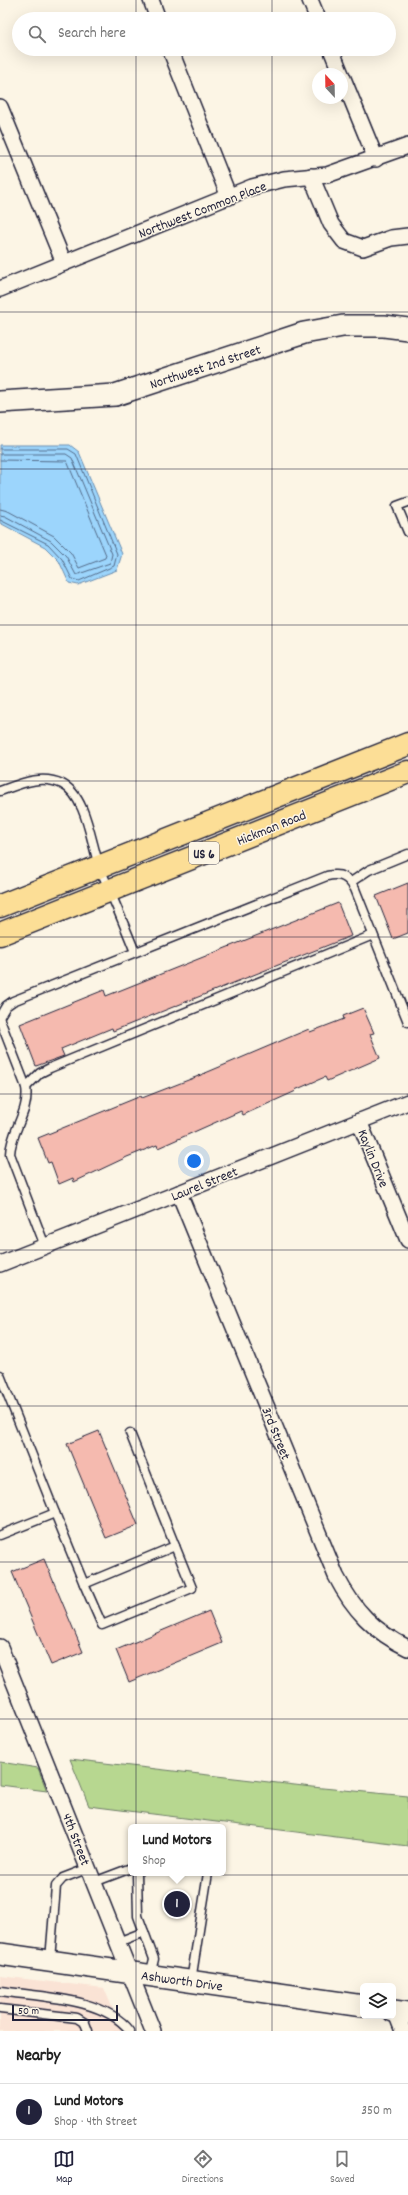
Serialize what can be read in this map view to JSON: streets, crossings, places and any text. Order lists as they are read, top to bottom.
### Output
{
  "streets": {
    "highway": ["Hickman Road", "US 6"],
    "street": [
      "Northwest Common Place",
      "Northwest 2nd Street",
      "Kaylin Drive",
      "Laurel Street",
      "3rd Street",
      "4th Street",
      "Ashworth Drive"
    ]
  },
  "crossings": [
    ["Kaylin Drive", "Laurel Street"],
    ["Laurel Street", "3rd Street"],
    ["4th Street", "Ashworth Drive"]
  ],
  "scale_bar": "50 m",
  "north": "top",
  "page": {
    "search": "Search here",
    "popup": ["Lund Motors", "Shop"],
    "pins": "1",
    "scale": "50 m",
    "heading": "Nearby",
    "list": [
      {
        "mark": "1",
        "name": "Lund Motors",
        "note": "Shop · 4th Street",
        "value": "350 m"
      }
    ],
    "nav": ["Map", "Directions", "Saved"]
  }
}
